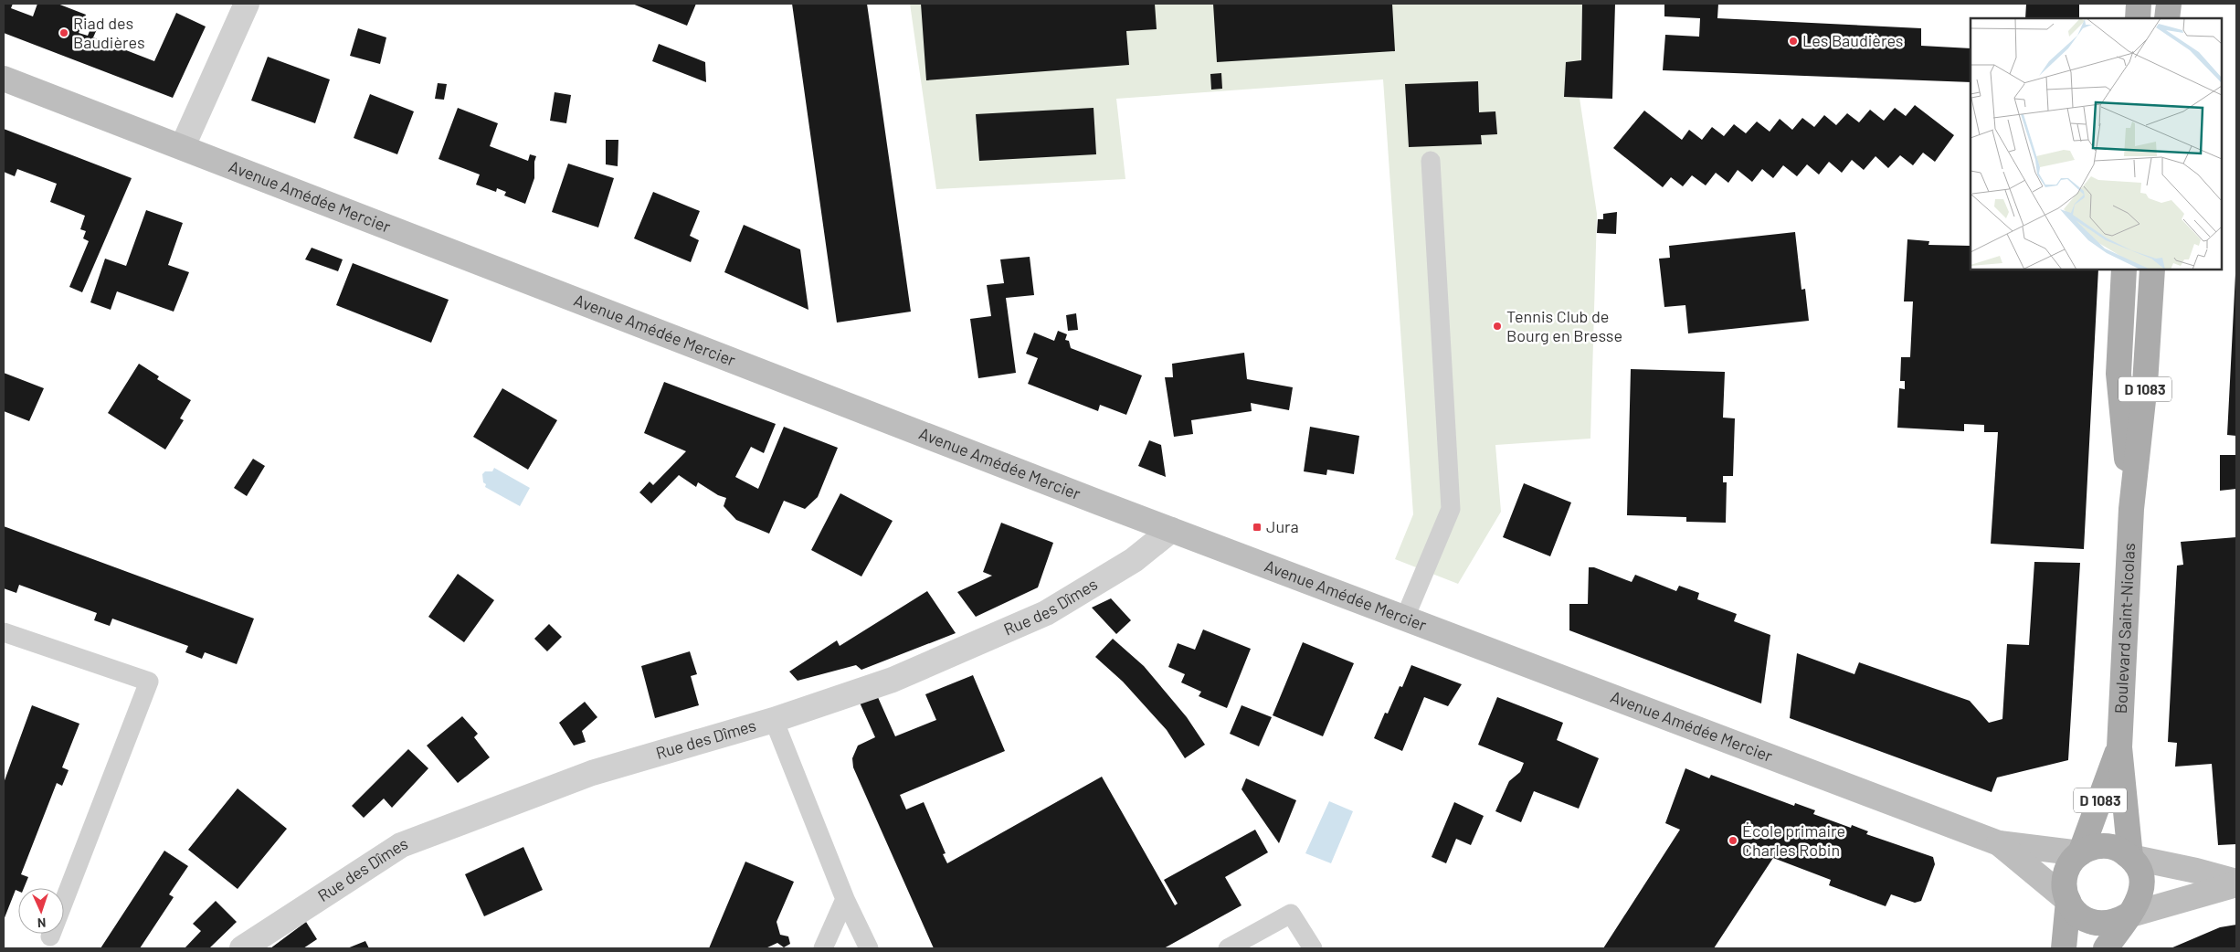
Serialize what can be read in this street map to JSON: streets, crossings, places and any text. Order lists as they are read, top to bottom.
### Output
{
  "streets": {
    "main road": ["Avenue Amédée Mercier", "D 1083", "Boulevard Saint-Nicolas"],
    "street": ["Rue des Dîmes"]
  },
  "crossings": [
    ["Avenue Amédée Mercier", "Rue des Dîmes"],
    ["D 1083", "Boulevard Saint-Nicolas"]
  ],
  "places": {
    "other": [
      "Riad des Baudières",
      "Les Baudières",
      "Tennis Club de Bourg en Bresse",
      "École primaire Charles Robin"
    ],
    "transit": ["Jura"]
  },
  "north": "bottom"
}
